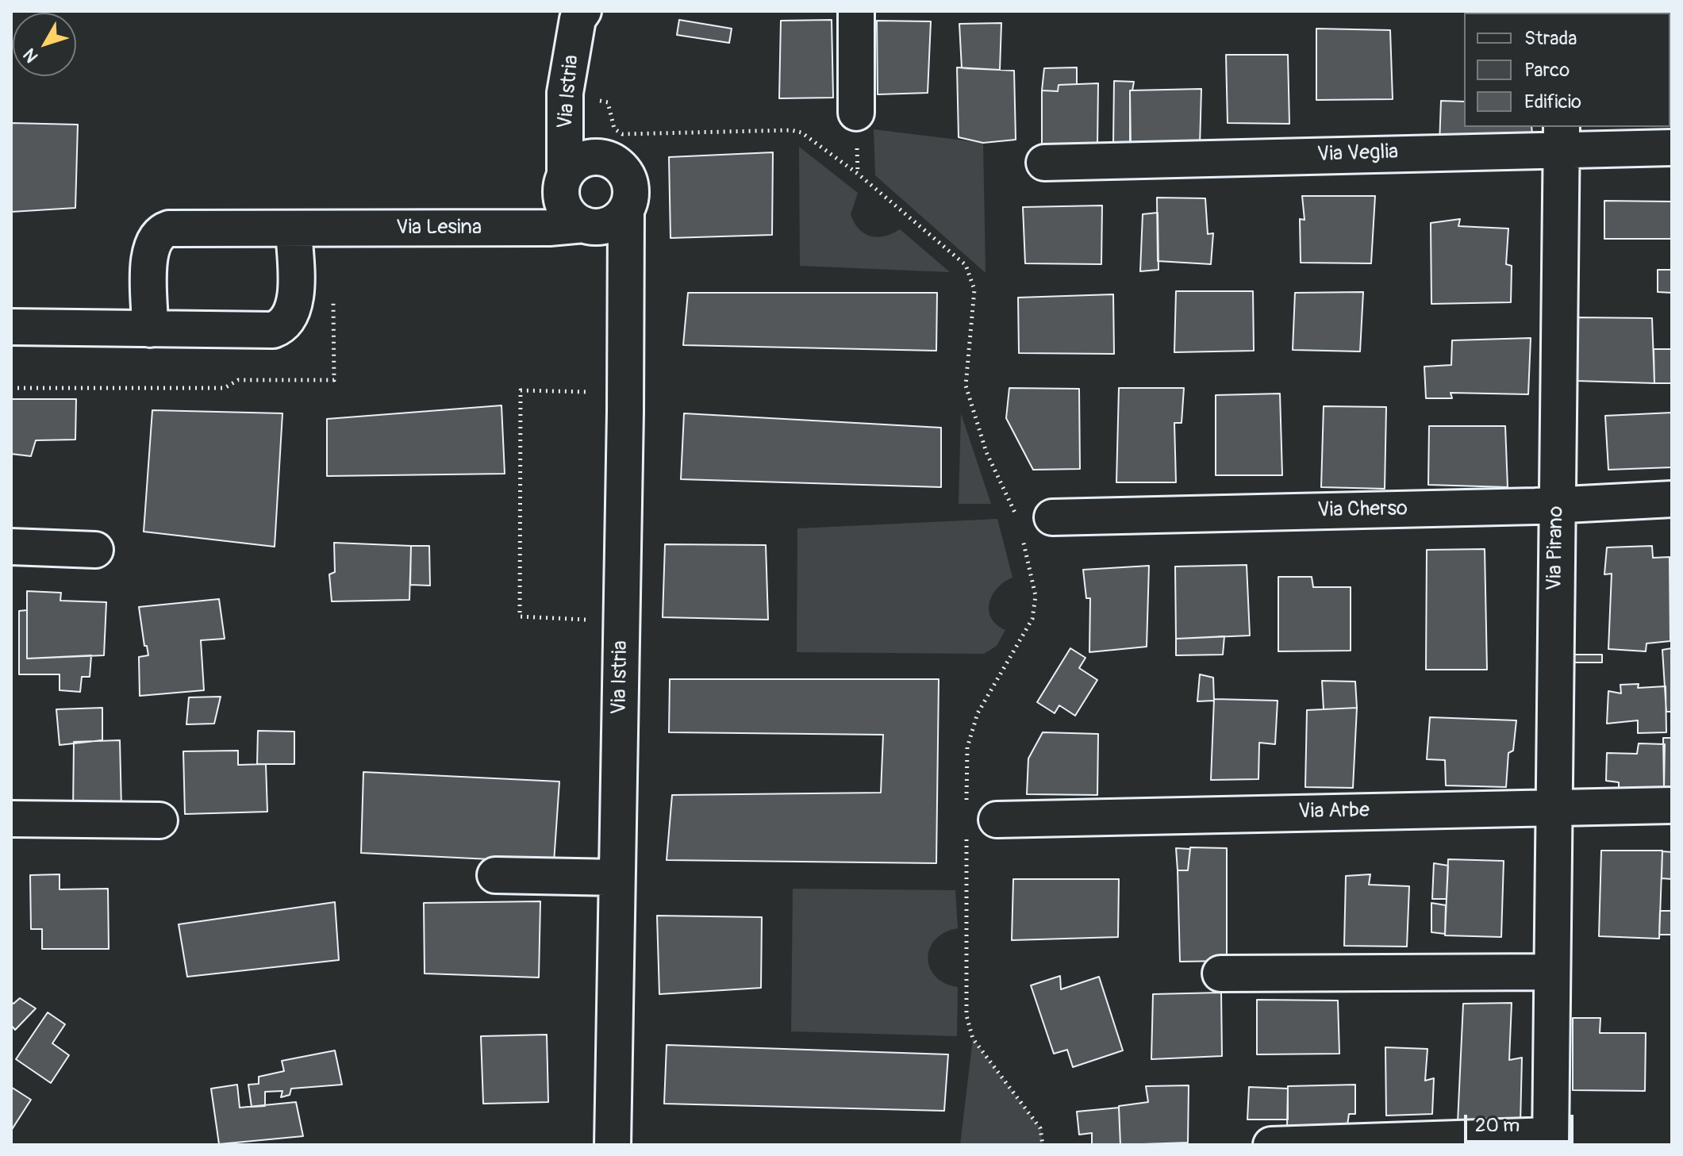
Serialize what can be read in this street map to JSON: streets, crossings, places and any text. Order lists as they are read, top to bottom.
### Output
{
  "streets": {
    "street": [
      "Via Istria",
      "Via Veglia",
      "Via Lesina",
      "Via Cherso",
      "Via Pirano",
      "Via Arbe"
    ]
  },
  "crossings": [
    ["Via Istria", "Via Lesina"],
    ["Via Veglia", "Via Pirano"],
    ["Via Cherso", "Via Pirano"],
    ["Via Pirano", "Via Arbe"]
  ],
  "legend": ["Strada", "Parco", "Edificio"],
  "scale_bar": "20 m",
  "north": "bottom left"
}
